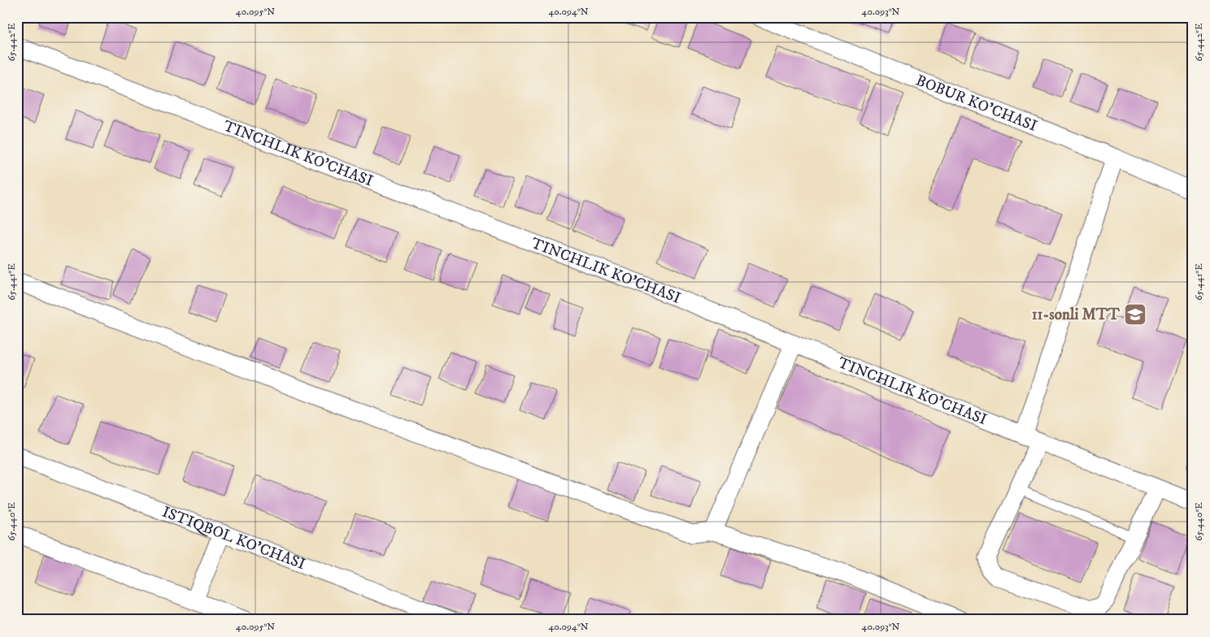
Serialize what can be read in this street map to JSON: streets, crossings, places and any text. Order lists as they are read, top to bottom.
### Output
{
  "streets": {
    "street": ["BOBUR KO'CHASI", "TINCHLIK KO'CHASI", "ISTIQBOL KO'CHASI"]
  },
  "places": {
    "school or university": ["11-sonli MTT"]
  },
  "coordinates": [
    "40.095°N",
    "40.094°N",
    "40.093°N",
    "65.442°E",
    "65.441°E",
    "65.440°E"
  ]
}
